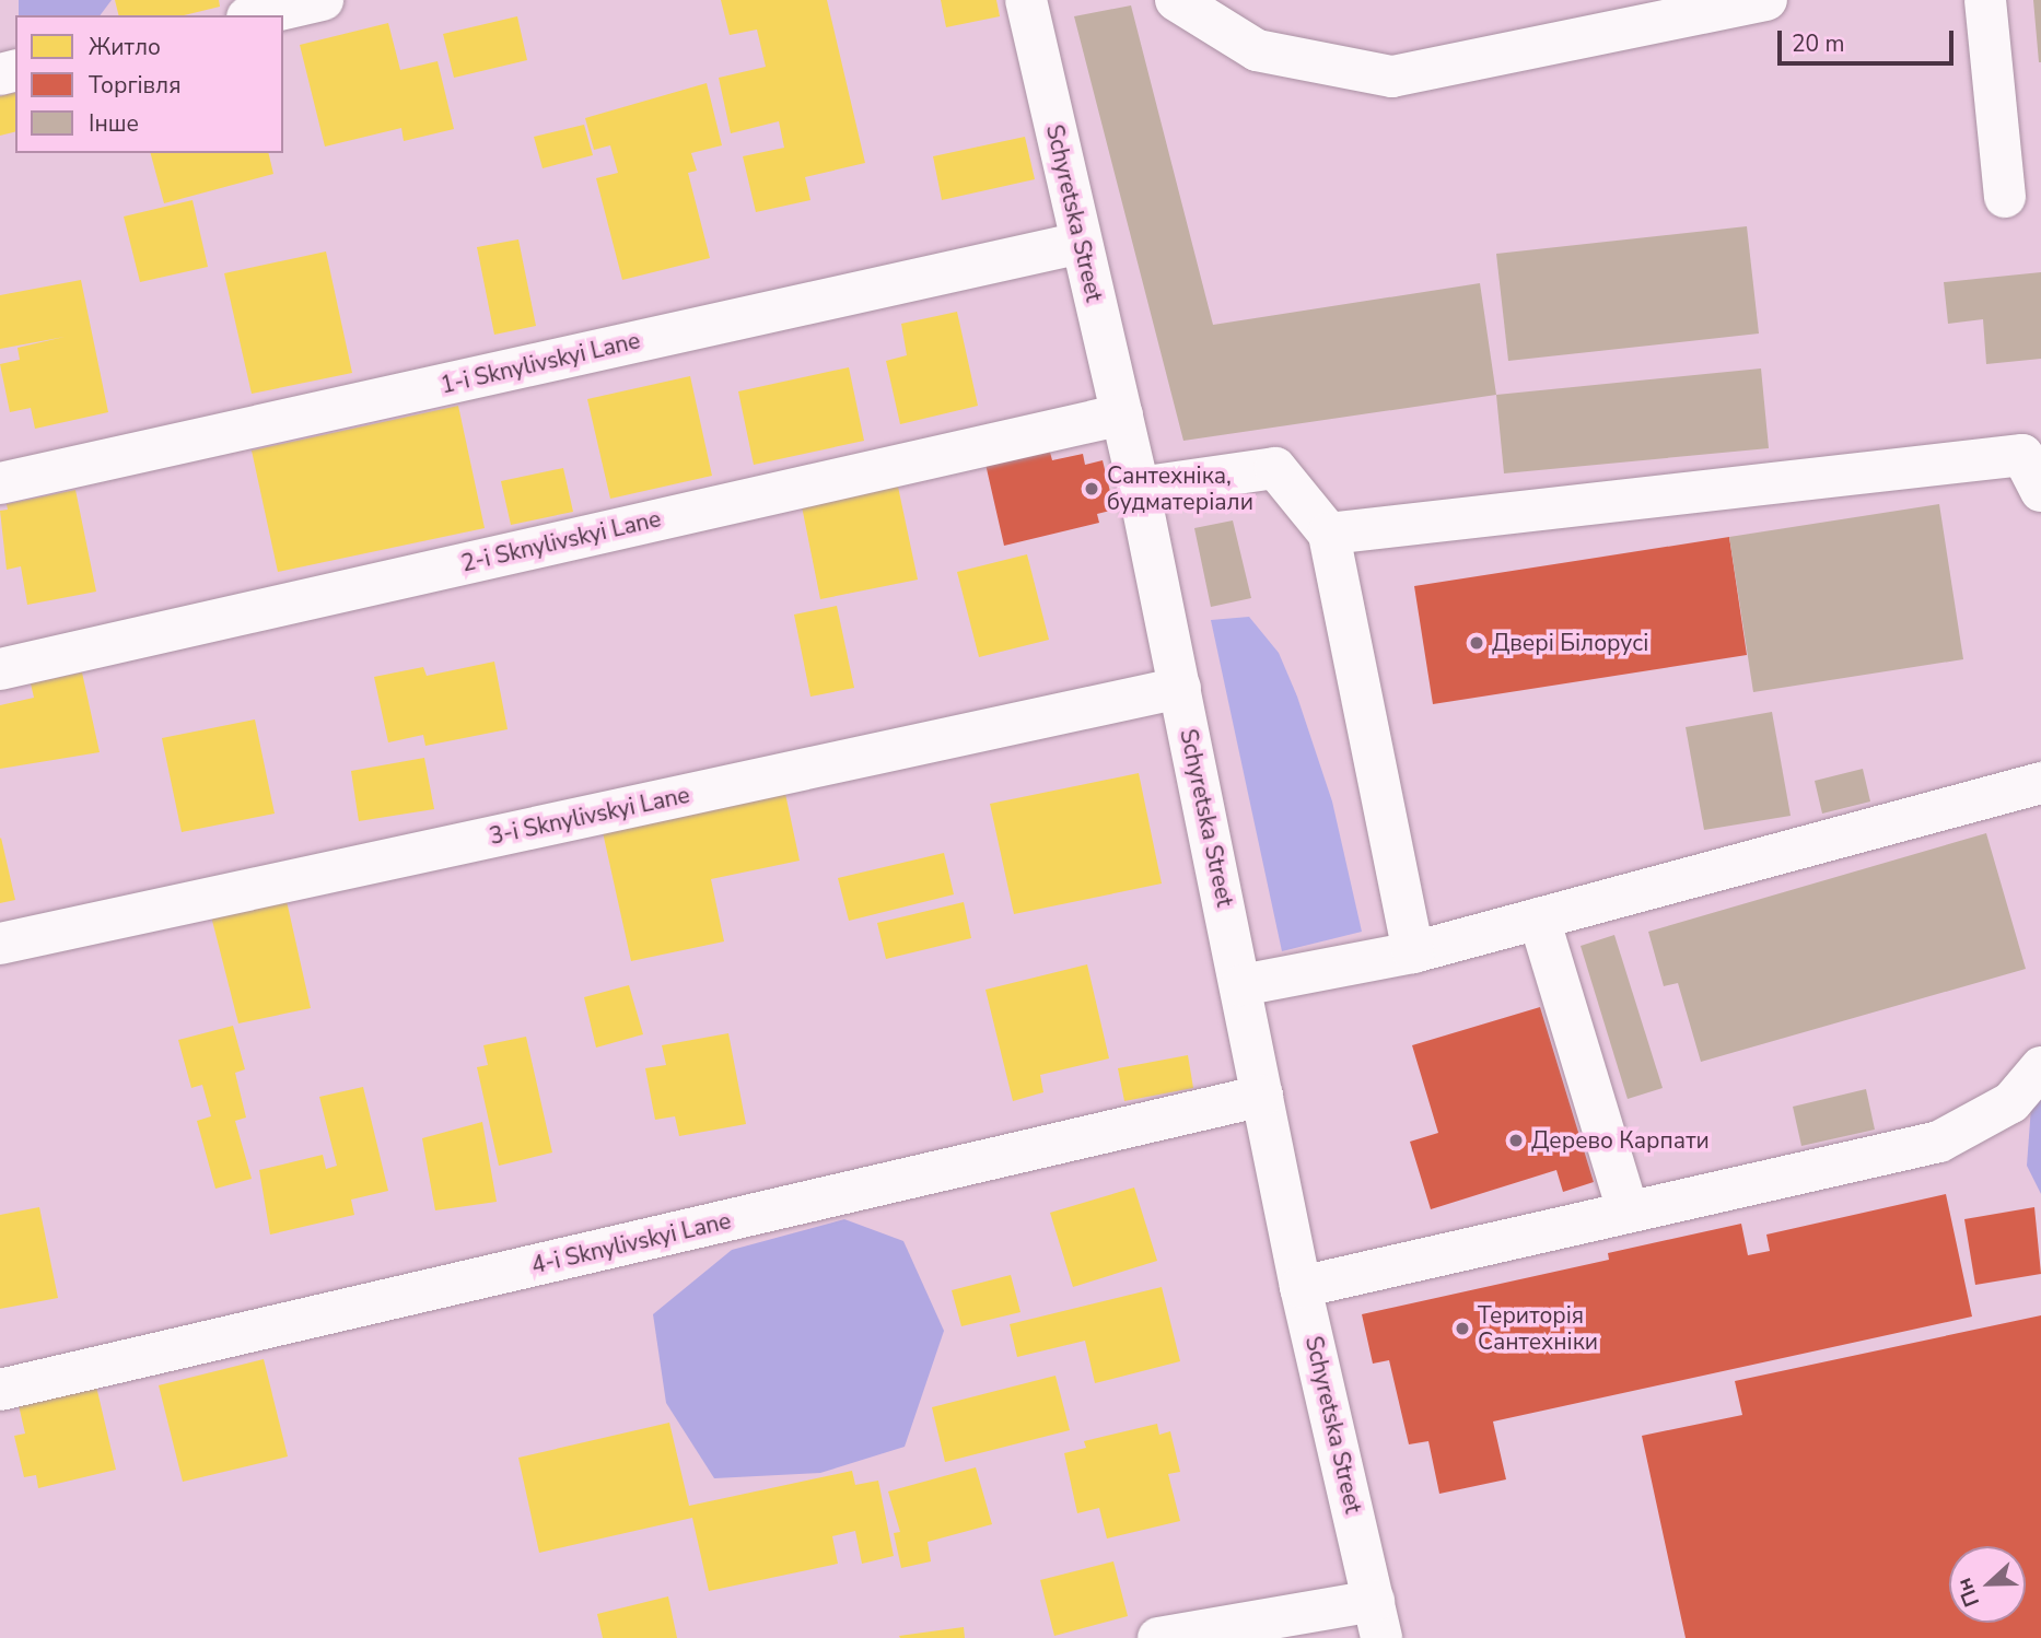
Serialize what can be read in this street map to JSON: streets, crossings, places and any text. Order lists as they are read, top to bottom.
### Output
{
  "streets": {
    "street": [
      "Schyretska Street",
      "1-i Sknylivskyi Lane",
      "2-i Sknylivskyi Lane",
      "3-i Sknylivskyi Lane",
      "4-i Sknylivskyi Lane"
    ]
  },
  "crossings": [
    ["Schyretska Street", "1-i Sknylivskyi Lane"],
    ["Schyretska Street", "2-i Sknylivskyi Lane"],
    ["Schyretska Street", "3-i Sknylivskyi Lane"],
    ["Schyretska Street", "4-i Sknylivskyi Lane"]
  ],
  "places": [
    "Сантехніка, будматеріали",
    "Двері Білорусі",
    "Дерево Карпати",
    "Територія Сантехніки"
  ],
  "legend": ["Житло", "Торгівля", "Інше"],
  "scale_bar": "20 m",
  "north": "left"
}
